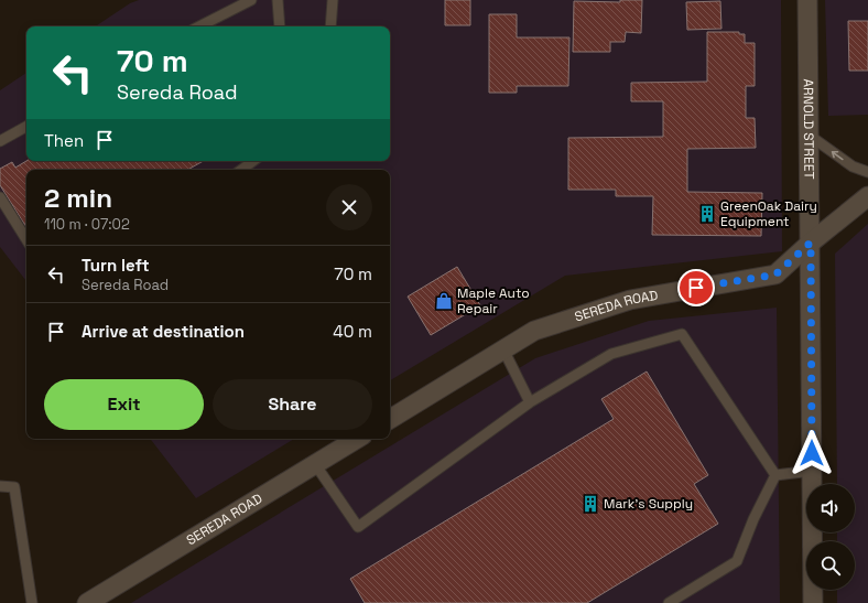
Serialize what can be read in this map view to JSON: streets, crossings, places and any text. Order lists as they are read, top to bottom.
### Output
{
  "streets": {
    "street": ["ARNOLD STREET", "SEREDA ROAD"]
  },
  "crossings": [
    ["ARNOLD STREET", "SEREDA ROAD"]
  ],
  "places": {
    "building": ["GreenOak Dairy Equipment", "Mark's Supply"],
    "shop": ["Maple Auto Repair"]
  },
  "page": {
    "turn": ["70 m", "Sereda Road"],
    "then": "Then",
    "heading": ["2 min", "110 m · 07:02"],
    "list": [
      {
        "name": "Turn left",
        "note": "Sereda Road",
        "value": "70 m"
      },
      {
        "name": "Arrive at destination",
        "value": "40 m"
      }
    ],
    "buttons": ["Exit", "Share"]
  }
}
